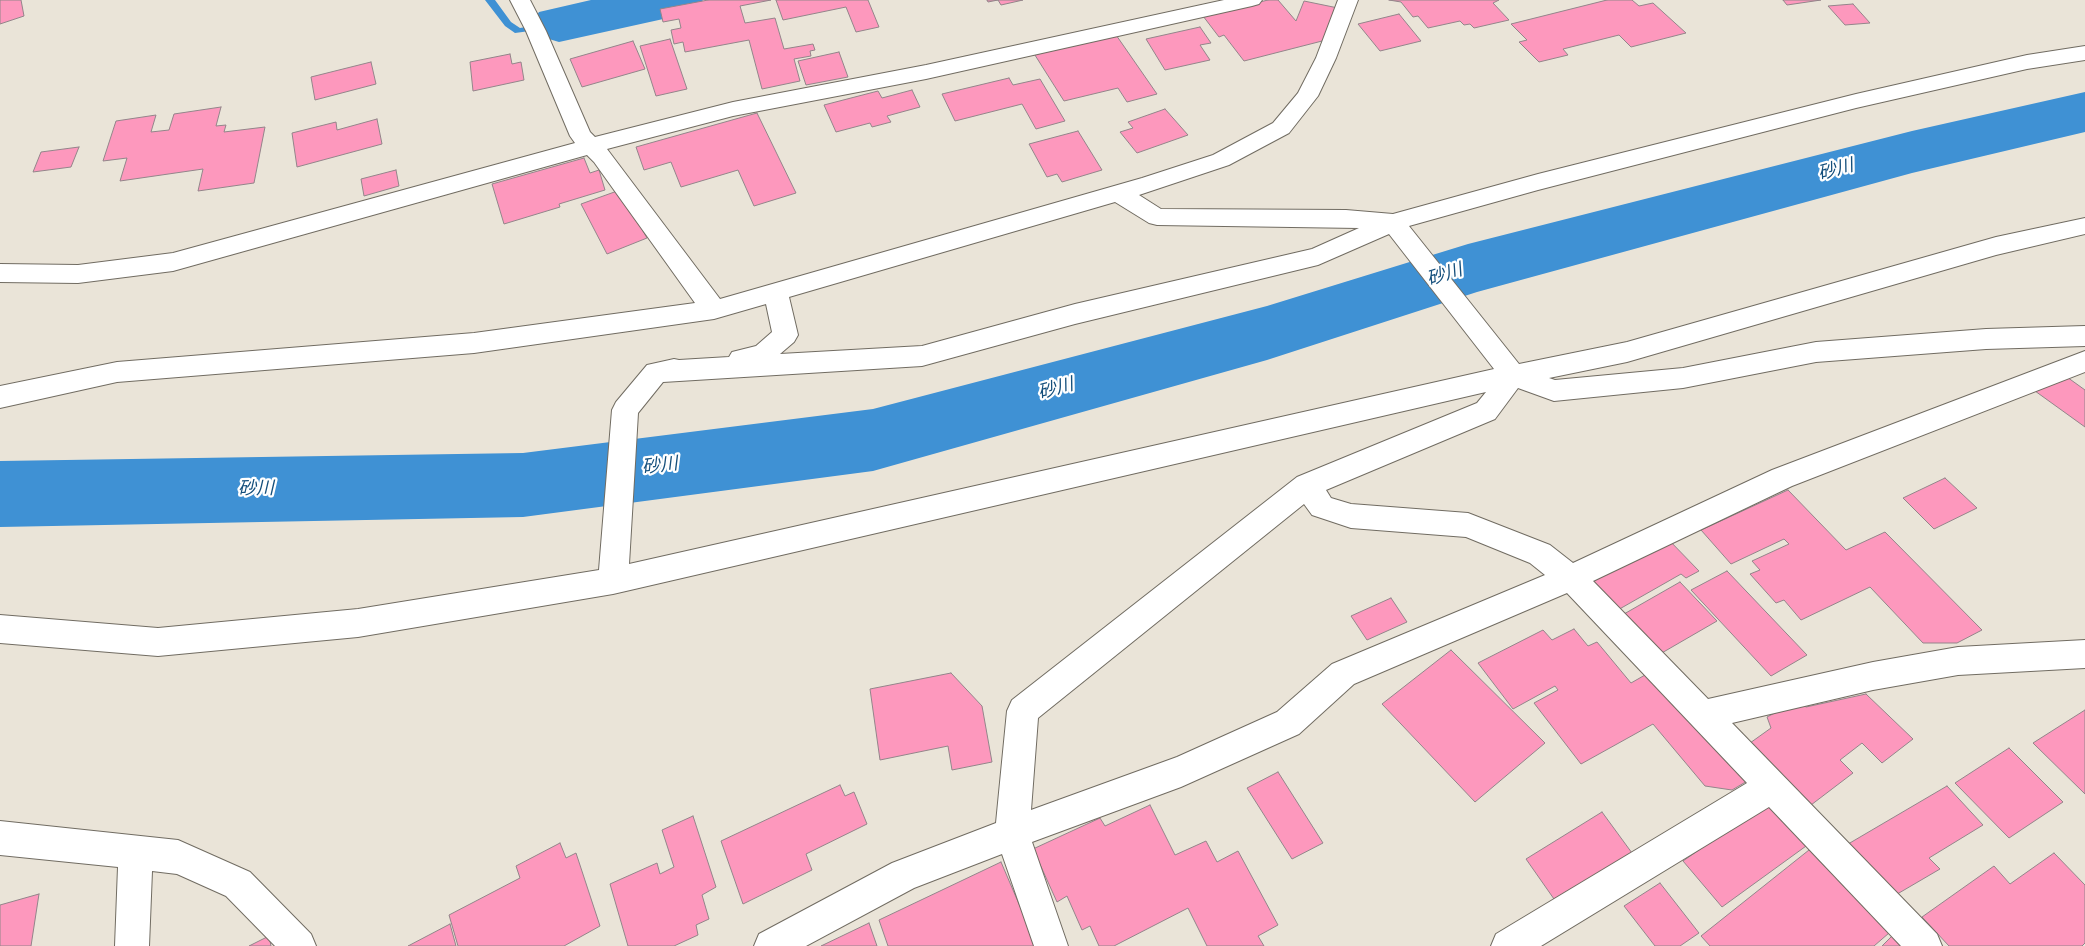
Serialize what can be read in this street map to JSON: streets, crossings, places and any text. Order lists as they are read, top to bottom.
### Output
{
  "water": ["砂川"]
}
